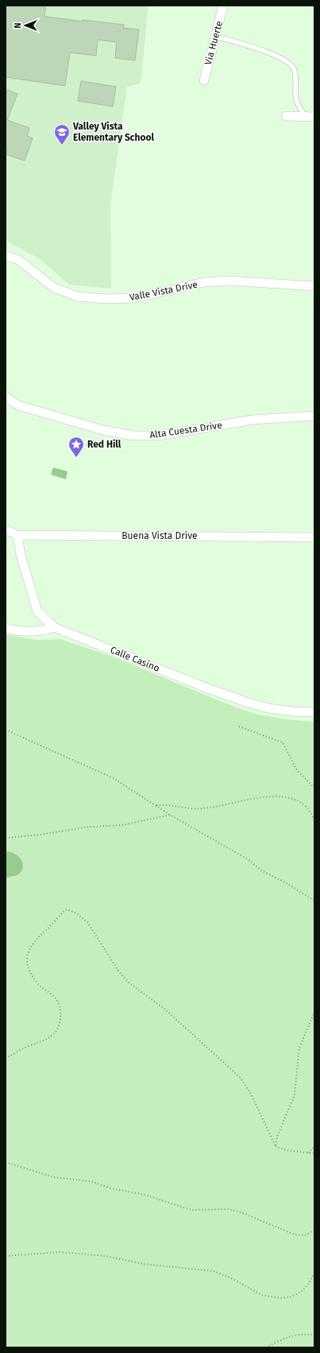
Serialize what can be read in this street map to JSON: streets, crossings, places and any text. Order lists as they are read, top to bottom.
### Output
{
  "streets": {
    "street": [
      "Via Huerte",
      "Valle Vista Drive",
      "Alta Cuesta Drive",
      "Buena Vista Drive",
      "Calle Casino"
    ]
  },
  "crossings": [
    ["Buena Vista Drive", "Calle Casino"]
  ],
  "places": {
    "school or university": ["Valley Vista Elementary School"],
    "place": ["Red Hill"]
  },
  "north": "left"
}
